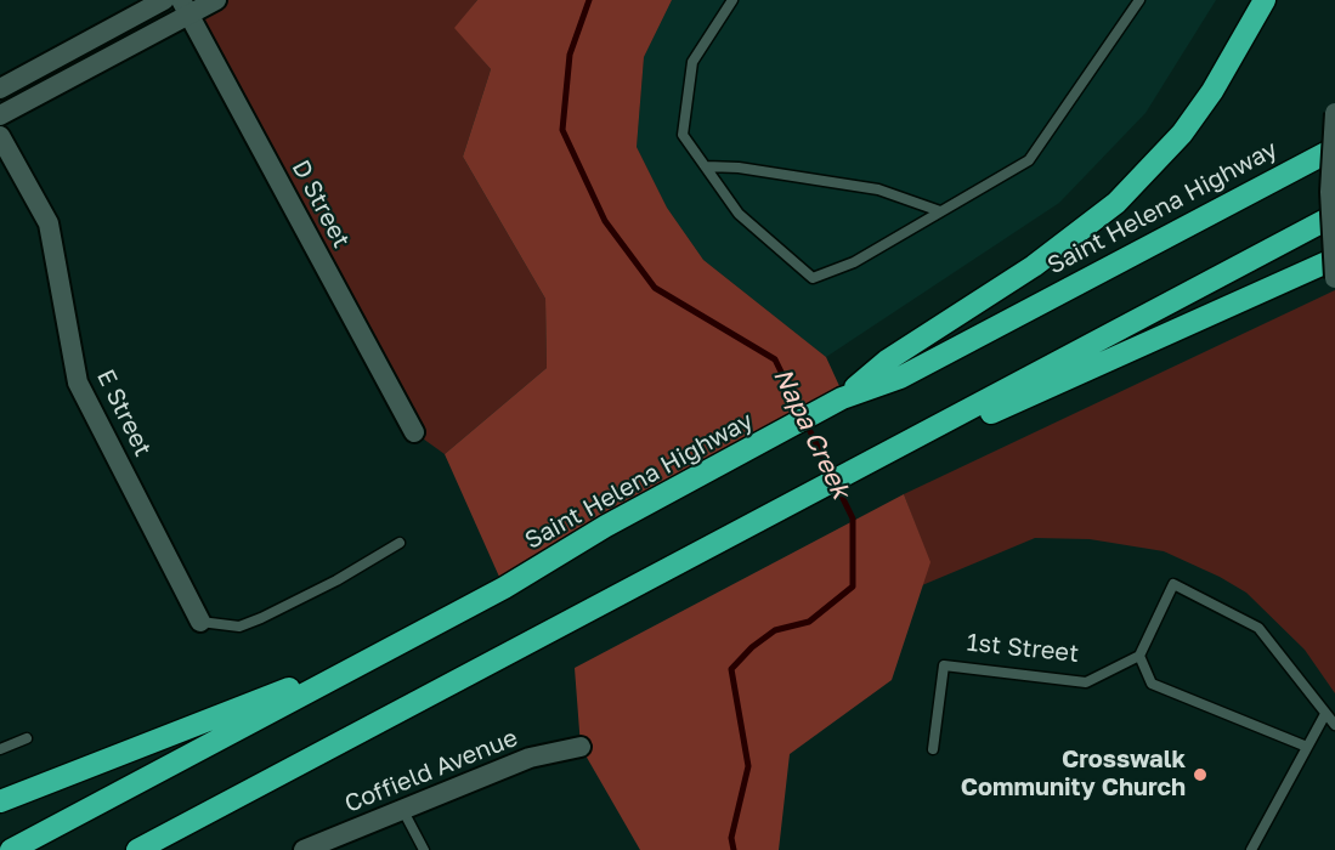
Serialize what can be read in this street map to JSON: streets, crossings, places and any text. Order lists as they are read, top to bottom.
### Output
{
  "streets": {
    "highway": ["Saint Helena Highway"],
    "street": ["D Street", "E Street", "Coffield Avenue"],
    "lane": ["1st Street"]
  },
  "water": ["Napa Creek"],
  "places": ["Crosswalk Community Church"]
}
